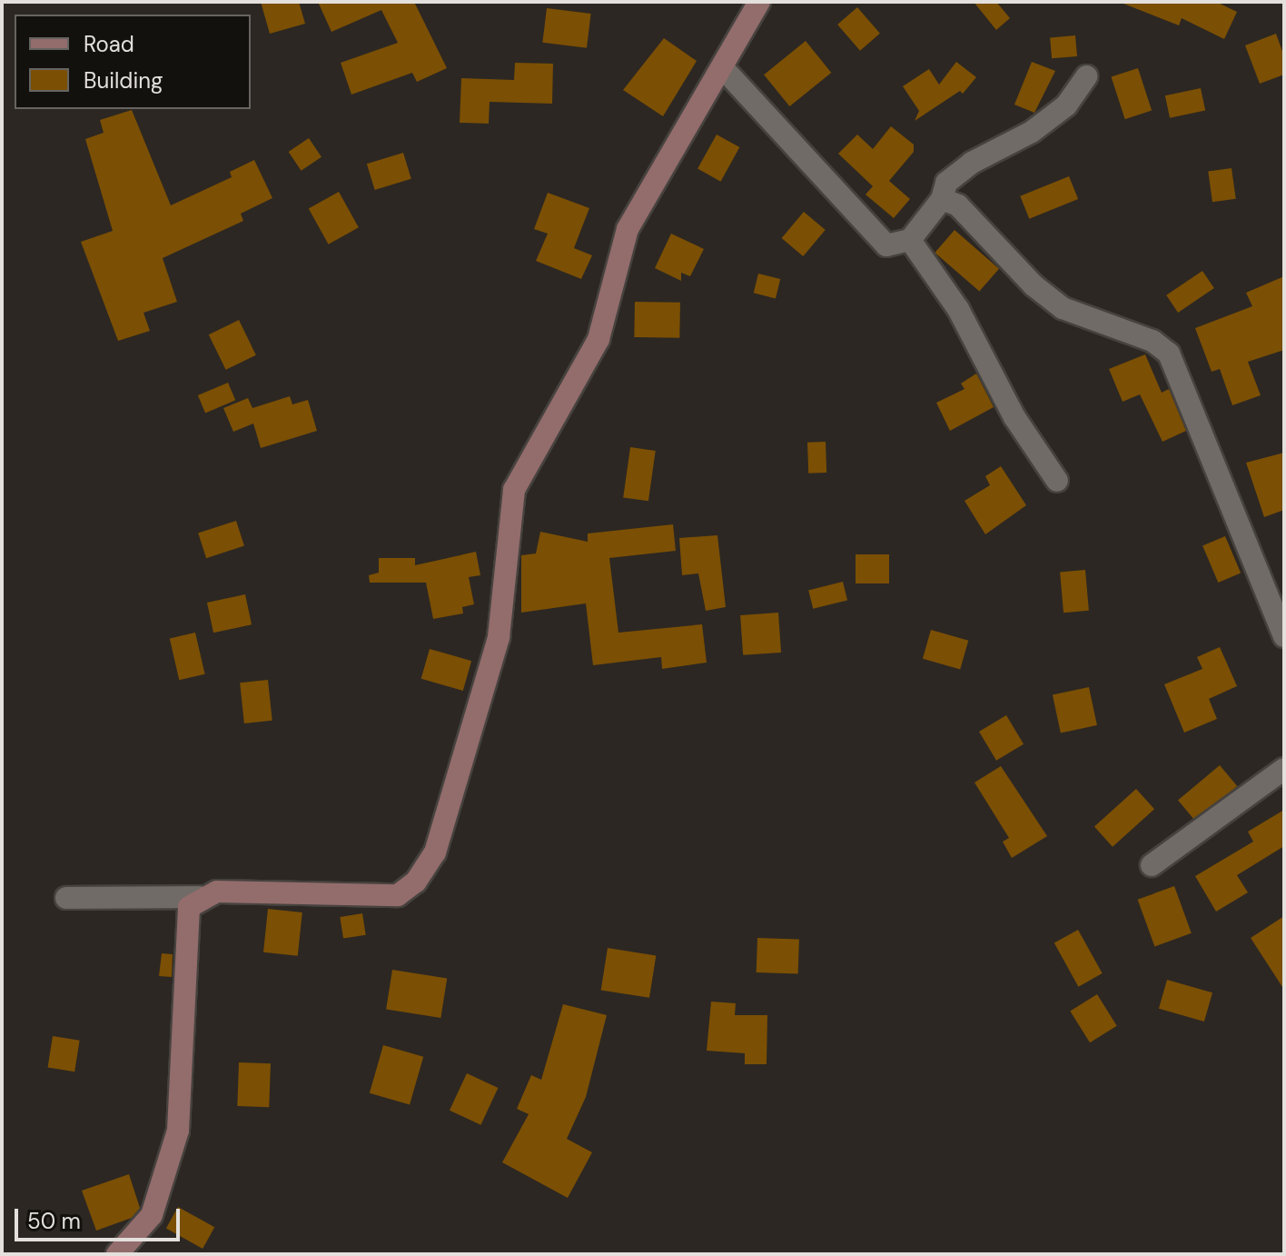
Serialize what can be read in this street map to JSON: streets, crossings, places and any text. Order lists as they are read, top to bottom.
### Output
{
  "legend": ["Road", "Building"],
  "scale_bar": "50 m"
}
